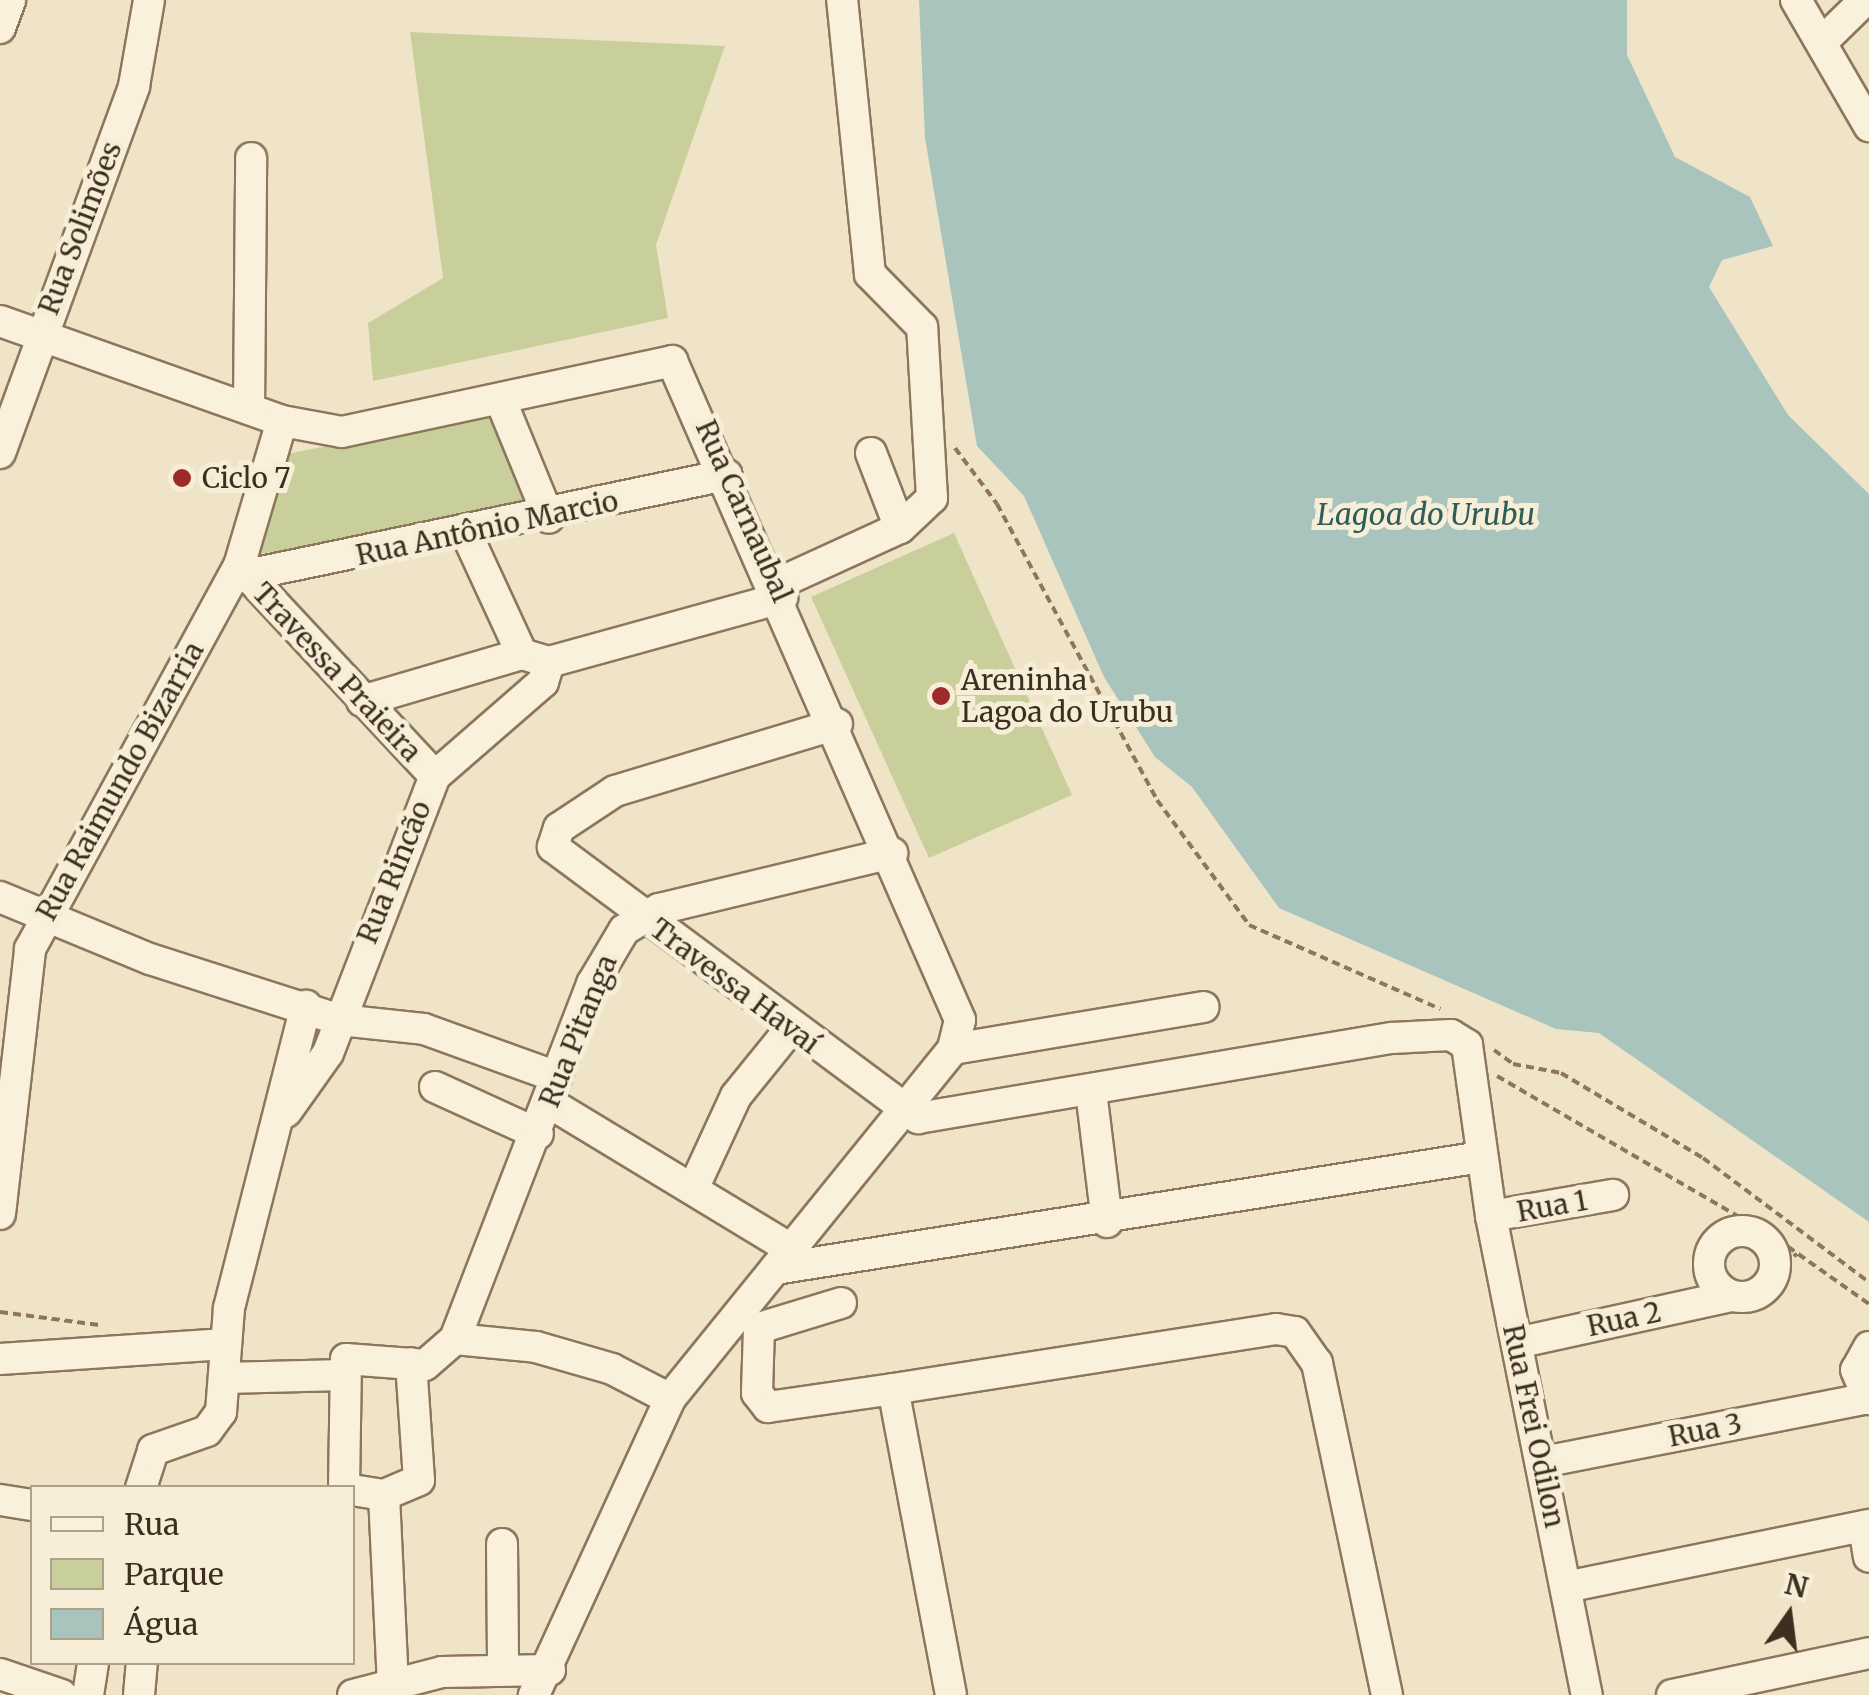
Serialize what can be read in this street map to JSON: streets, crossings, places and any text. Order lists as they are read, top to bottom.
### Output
{
  "streets": {
    "street": [
      "Rua Solimões",
      "Rua Carnaubal",
      "Rua Antônio Marcio",
      "Travessa Praieira",
      "Rua Raimundo Bizarria",
      "Rua Rincão",
      "Travessa Havaí",
      "Rua Pitanga",
      "Rua 1",
      "Rua 2",
      "Rua Frei Odilon",
      "Rua 3"
    ]
  },
  "crossings": [
    ["Rua Solimões", "Rua Carnaubal"],
    ["Rua Carnaubal", "Rua Antônio Marcio"],
    ["Rua Carnaubal", "Rua Raimundo Bizarria"],
    ["Rua Carnaubal", "Travessa Havaí"],
    ["Rua Antônio Marcio", "Travessa Praieira"],
    ["Rua Antônio Marcio", "Rua Raimundo Bizarria"],
    ["Travessa Praieira", "Rua Raimundo Bizarria"],
    ["Travessa Praieira", "Rua Rincão"],
    ["Travessa Havaí", "Rua Pitanga"],
    ["Rua 1", "Rua Frei Odilon"],
    ["Rua 2", "Rua Frei Odilon"],
    ["Rua Frei Odilon", "Rua 3"]
  ],
  "water": ["Lagoa do Urubu"],
  "places": ["Ciclo 7", "Areninha Lagoa do Urubu"],
  "legend": ["Rua", "Parque", "Água"],
  "north": "top"
}
